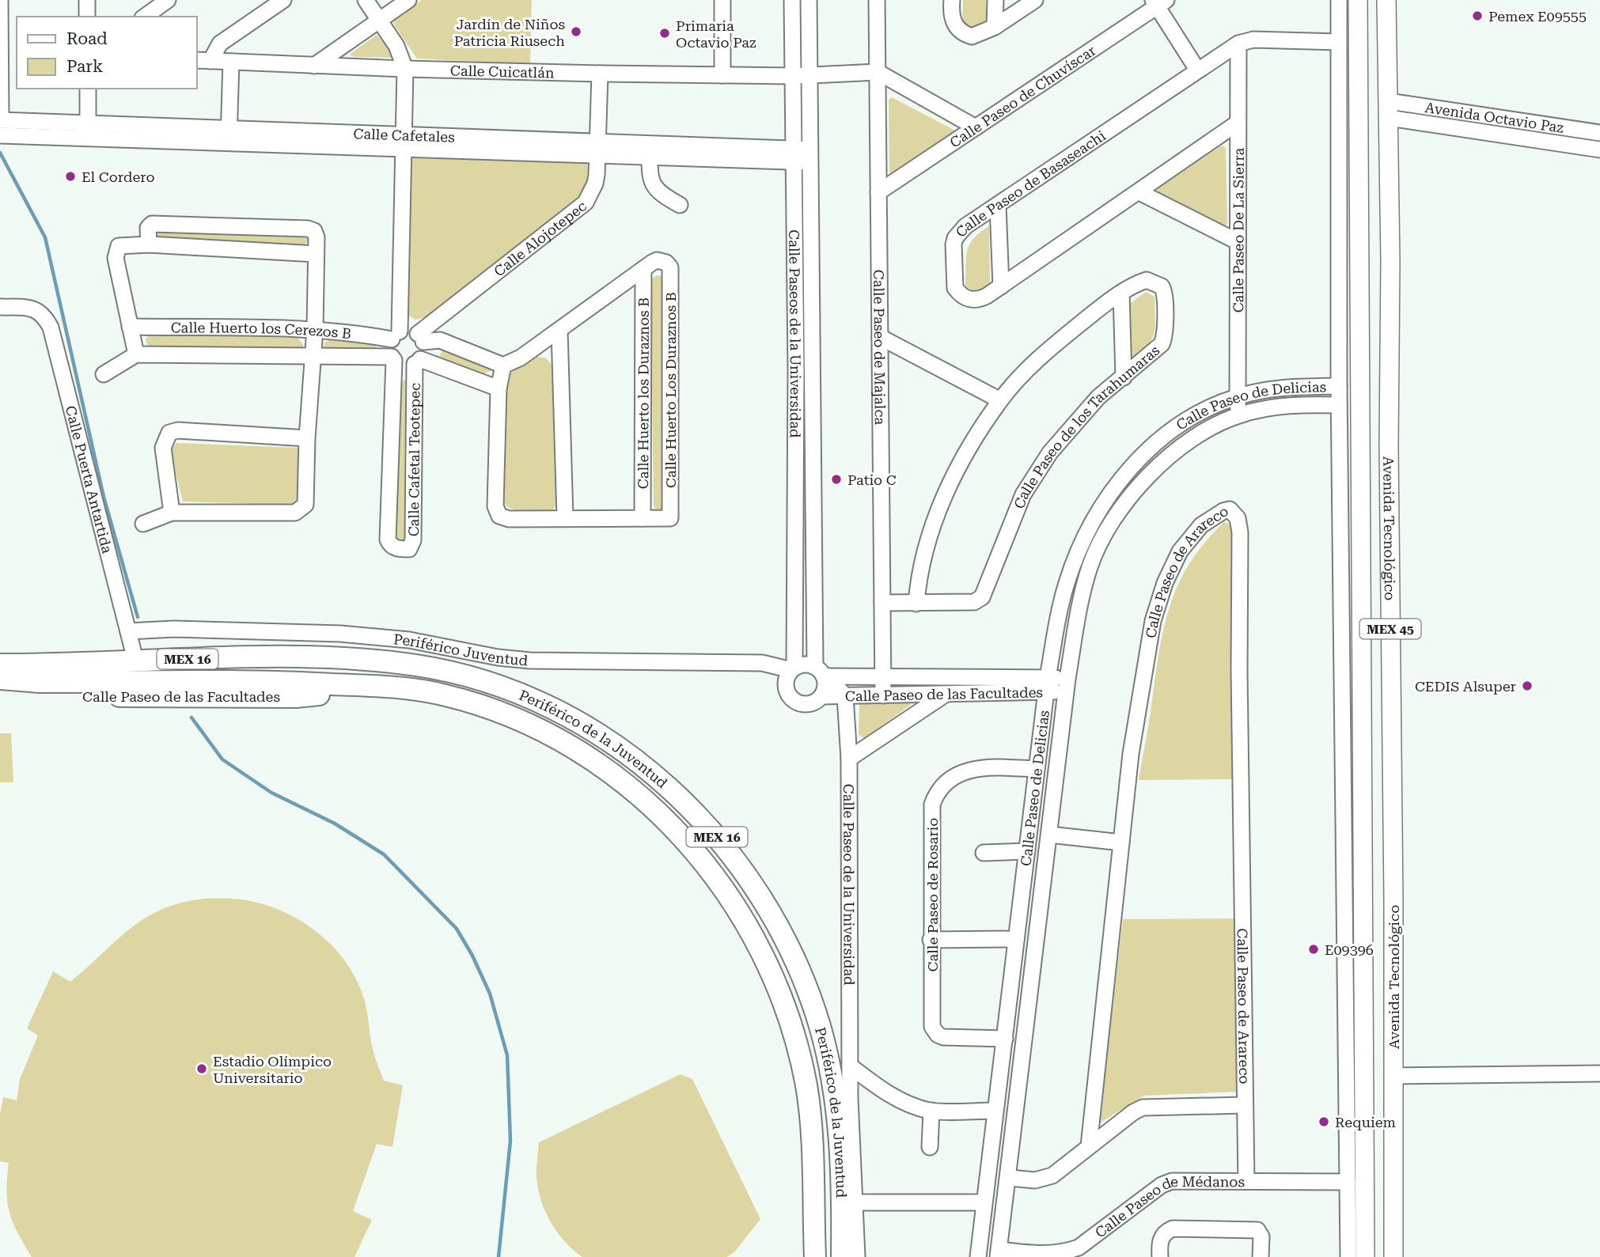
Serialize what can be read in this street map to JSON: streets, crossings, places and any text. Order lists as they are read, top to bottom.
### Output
{
  "streets": {
    "highway": ["MEX 16", "Calle Paseo de las Facultades", "Periférico de la Juventud"],
    "main road": ["Avenida Tecnológico", "MEX 45"],
    "street": [
      "Calle Cuicatlán",
      "Calle Paseo de Chuvíscar",
      "Avenida Octavio Paz",
      "Calle Cafetales",
      "Calle Paseo de Basaseachi",
      "Calle Paseo De La Sierra",
      "Calle Alojotepec",
      "Calle Huerto los Cerezos B",
      "Calle Paseos de la Universidad",
      "Calle Paseo de Majalca",
      "Calle Huerto Los Duraznos B",
      "Calle Huerto los Duraznos B",
      "Calle Paseo de Delicias",
      "Calle Paseo de los Tarahumaras",
      "Calle Cafetal Teotepec",
      "Calle Puerta Antartida",
      "Calle Paseo de Arareco",
      "Periférico Juventud",
      "Calle Paseo de la Universidad",
      "Calle Paseo de Rosario",
      "Calle Paseo de Médanos"
    ]
  },
  "crossings": [
    ["Calle Cuicatlán", "Calle Alojotepec"],
    ["Calle Cuicatlán", "Calle Paseos de la Universidad"],
    ["Calle Cuicatlán", "Calle Paseo de Majalca"],
    ["Calle Paseo de Chuvíscar", "Calle Paseo de Majalca"],
    ["Avenida Octavio Paz", "Avenida Tecnológico"],
    ["Calle Cafetales", "Calle Alojotepec"],
    ["Calle Cafetales", "Calle Paseos de la Universidad"],
    ["Calle Paseo de Basaseachi", "Calle Paseo De La Sierra"],
    ["Calle Paseo De La Sierra", "Calle Paseo de Delicias"],
    ["Calle Alojotepec", "Calle Huerto los Cerezos B"],
    ["Calle Alojotepec", "Calle Cafetal Teotepec"],
    ["Calle Huerto los Cerezos B", "Calle Cafetal Teotepec"],
    ["Calle Paseos de la Universidad", "Periférico Juventud"],
    ["Calle Paseos de la Universidad", "Calle Paseo de las Facultades"],
    ["Calle Paseo de Majalca", "Calle Paseo de los Tarahumaras"],
    ["Calle Paseo de Majalca", "Calle Paseo de las Facultades"],
    ["Calle Huerto Los Duraznos B", "Calle Huerto los Duraznos B"],
    ["Calle Paseo de Delicias", "Calle Paseo de las Facultades"],
    ["Calle Paseo de Delicias", "Calle Paseo de Rosario"],
    ["Calle Paseo de Delicias", "Calle Paseo de Médanos"],
    ["Calle Puerta Antartida", "Periférico Juventud"],
    ["Calle Puerta Antartida", "Periférico de la Juventud"],
    ["Calle Paseo de Arareco", "Calle Paseo de Médanos"],
    ["Periférico Juventud", "Calle Paseo de las Facultades"],
    ["Calle Paseo de las Facultades", "Periférico de la Juventud"],
    ["Calle Paseo de las Facultades", "Calle Paseo de la Universidad"]
  ],
  "places": [
    "Pemex E09555",
    "Jardín de Niños Patricia Riusech",
    "Primaria Octavio Paz",
    "El Cordero",
    "Patio C",
    "CEDIS Alsuper",
    "E09396",
    "Estadio Olímpico Universitario",
    "Requiem"
  ],
  "legend": ["Road", "Park"]
}
